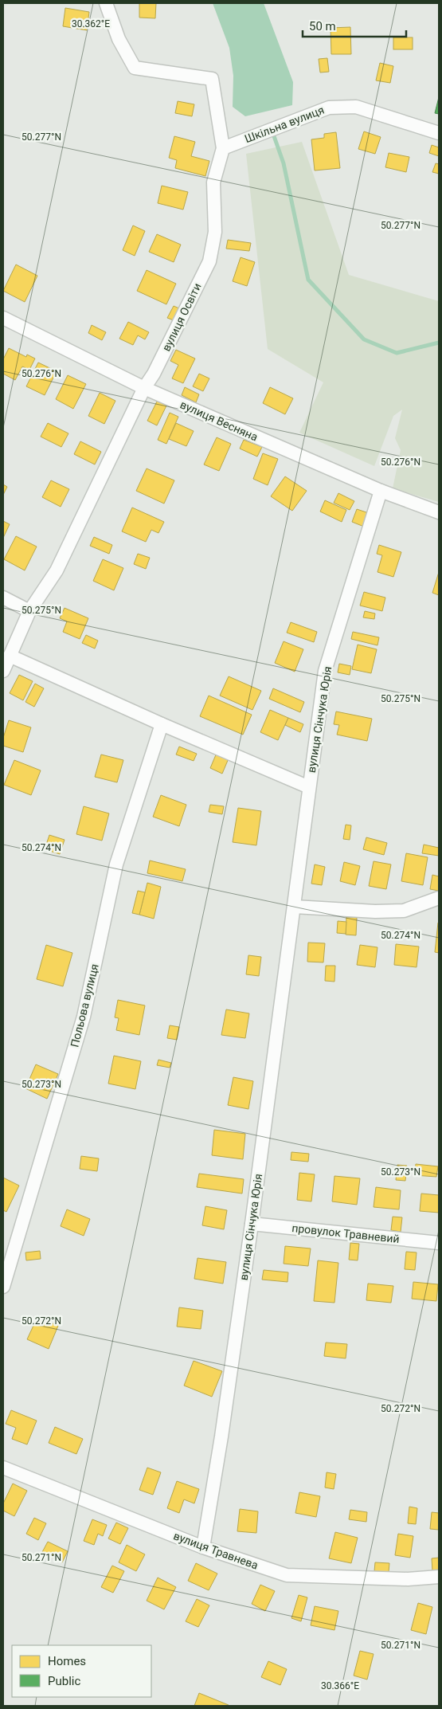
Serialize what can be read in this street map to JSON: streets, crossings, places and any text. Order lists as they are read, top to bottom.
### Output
{
  "streets": {
    "street": [
      "Шкільна вулиця",
      "вулиця Освіти",
      "вулиця Весняна",
      "вулиця Сінчука Юрія",
      "Польова вулиця",
      "провулок Травневий",
      "вулиця Травнева"
    ]
  },
  "crossings": [
    ["Шкільна вулиця", "вулиця Освіти"],
    ["вулиця Освіти", "вулиця Весняна"],
    ["вулиця Весняна", "вулиця Сінчука Юрія"],
    ["вулиця Сінчука Юрія", "провулок Травневий"],
    ["вулиця Сінчука Юрія", "вулиця Травнева"]
  ],
  "legend": ["Homes", "Public"],
  "scale_bar": "50 m",
  "coordinates": [
    "30.362°E",
    "50.277°N",
    "50.276°N",
    "50.275°N",
    "50.274°N",
    "50.273°N",
    "50.272°N",
    "50.271°N",
    "30.366°E"
  ]
}
